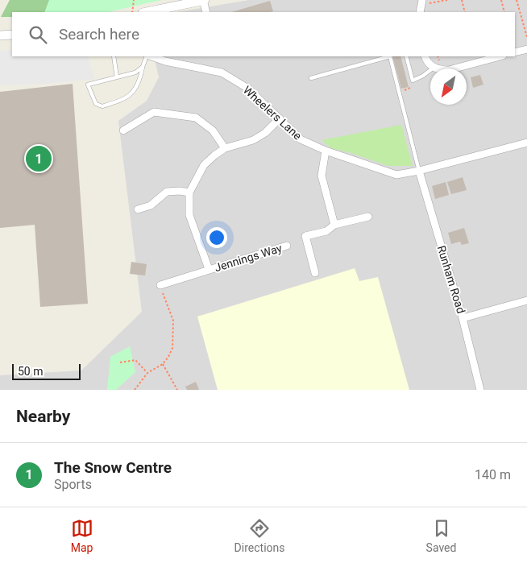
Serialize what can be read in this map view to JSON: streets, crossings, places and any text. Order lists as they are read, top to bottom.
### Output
{
  "streets": {
    "street": ["Wheelers Lane", "Jennings Way", "Runham Road"]
  },
  "crossings": [
    ["Wheelers Lane", "Jennings Way"],
    ["Wheelers Lane", "Runham Road"]
  ],
  "scale_bar": "50 m",
  "north": "bottom left",
  "page": {
    "search": "Search here",
    "pins": "1",
    "scale": "50 m",
    "heading": "Nearby",
    "list": [
      {
        "mark": "1",
        "name": "The Snow Centre",
        "note": "Sports",
        "value": "140 m"
      }
    ],
    "nav": ["Map", "Directions", "Saved"]
  }
}
